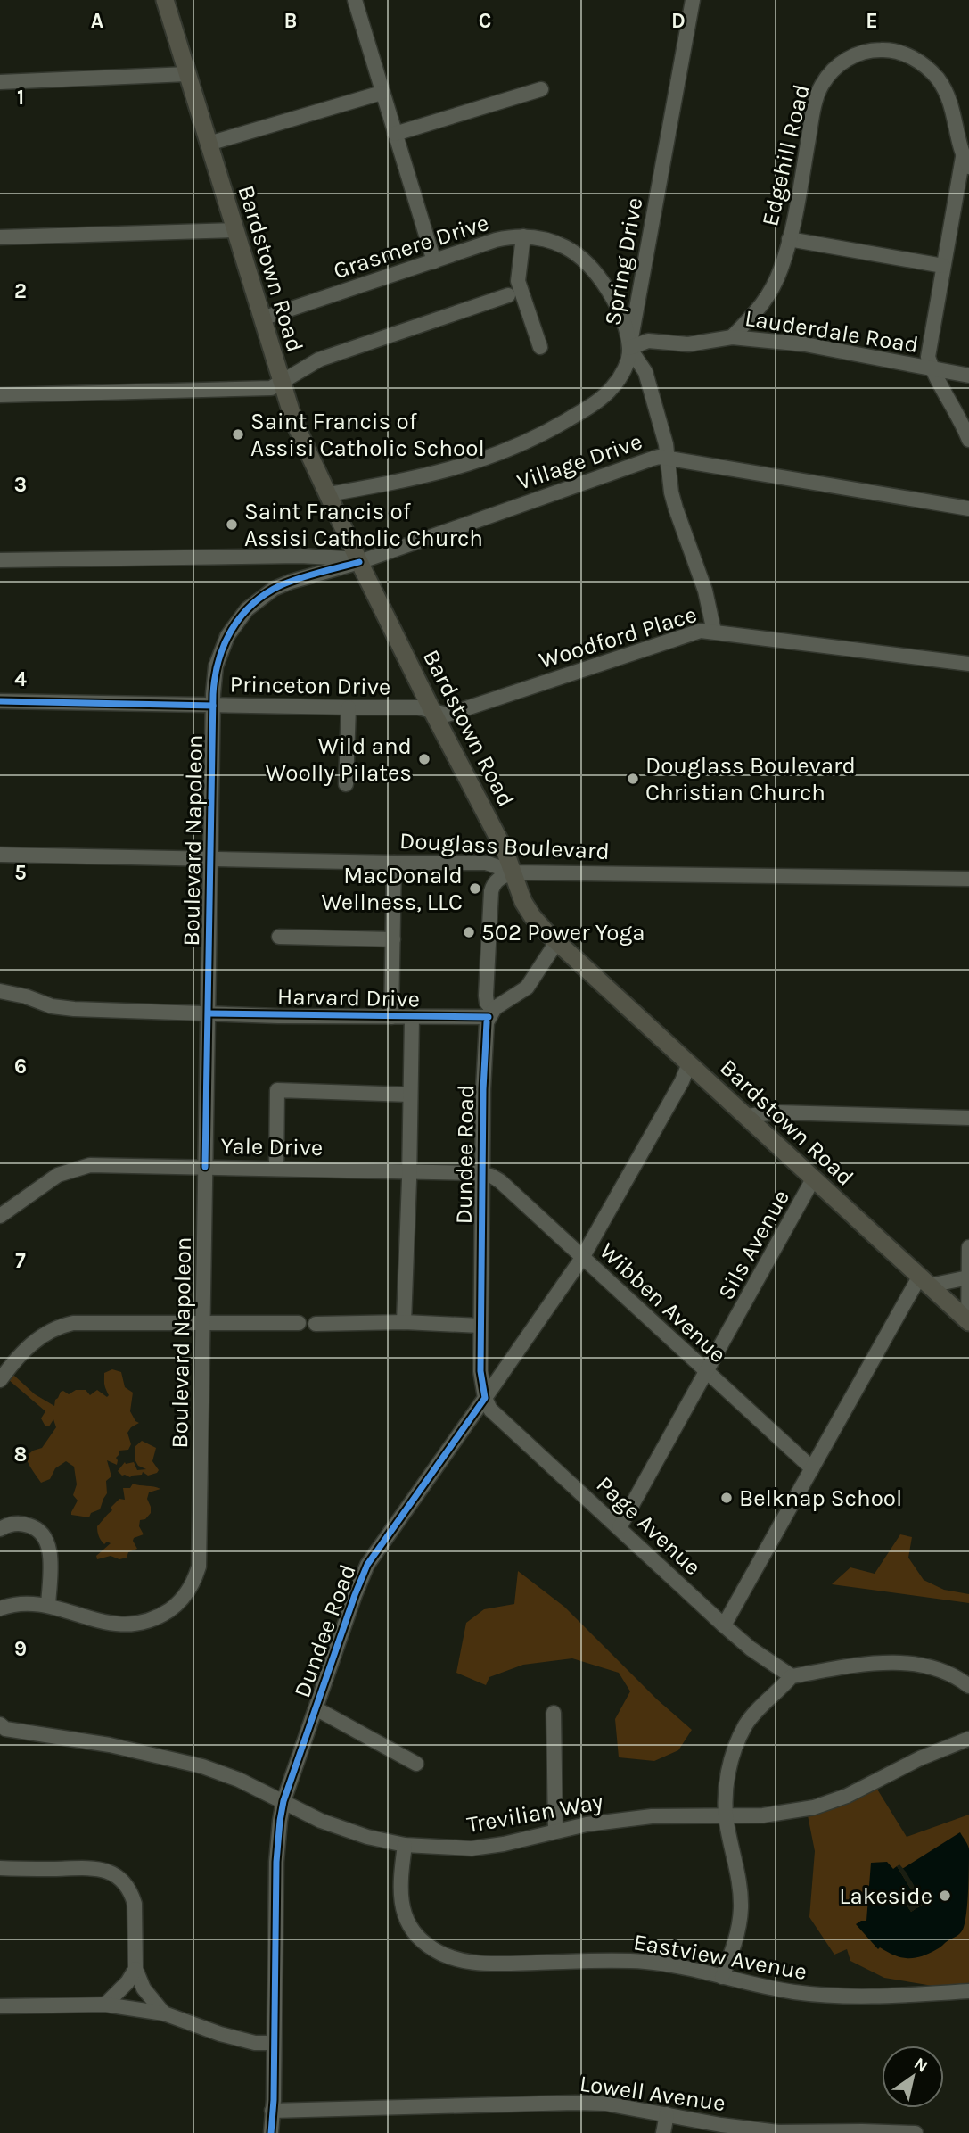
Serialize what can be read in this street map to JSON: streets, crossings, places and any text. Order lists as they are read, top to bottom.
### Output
{
  "streets": {
    "main road": ["Bardstown Road"],
    "street": [
      "Edgehill Road",
      "Grasmere Drive",
      "Spring Drive",
      "Lauderdale Road",
      "Village Drive",
      "Woodford Place",
      "Princeton Drive",
      "Boulevard Napoleon",
      "Douglass Boulevard",
      "Harvard Drive",
      "Yale Drive",
      "Dundee Road",
      "Sils Avenue",
      "Wibben Avenue",
      "Page Avenue",
      "Trevilian Way",
      "Eastview Avenue",
      "Lowell Avenue"
    ]
  },
  "crossings": [
    ["Edgehill Road", "Lauderdale Road"],
    ["Grasmere Drive", "Spring Drive"],
    ["Grasmere Drive", "Bardstown Road"],
    ["Grasmere Drive", "Lauderdale Road"],
    ["Spring Drive", "Lauderdale Road"],
    ["Spring Drive", "Village Drive"],
    ["Spring Drive", "Woodford Place"],
    ["Bardstown Road", "Village Drive"],
    ["Bardstown Road", "Woodford Place"],
    ["Bardstown Road", "Princeton Drive"],
    ["Bardstown Road", "Boulevard Napoleon"],
    ["Bardstown Road", "Douglass Boulevard"],
    ["Bardstown Road", "Dundee Road"],
    ["Bardstown Road", "Sils Avenue"],
    ["Village Drive", "Boulevard Napoleon"],
    ["Woodford Place", "Princeton Drive"],
    ["Princeton Drive", "Boulevard Napoleon"],
    ["Boulevard Napoleon", "Douglass Boulevard"],
    ["Boulevard Napoleon", "Harvard Drive"],
    ["Boulevard Napoleon", "Yale Drive"],
    ["Douglass Boulevard", "Dundee Road"],
    ["Harvard Drive", "Dundee Road"],
    ["Yale Drive", "Dundee Road"],
    ["Yale Drive", "Wibben Avenue"],
    ["Dundee Road", "Wibben Avenue"],
    ["Dundee Road", "Page Avenue"],
    ["Dundee Road", "Trevilian Way"],
    ["Dundee Road", "Lowell Avenue"],
    ["Sils Avenue", "Wibben Avenue"],
    ["Sils Avenue", "Page Avenue"],
    ["Trevilian Way", "Eastview Avenue"]
  ],
  "places": [
    "Saint Francis of Assisi Catholic School",
    "Saint Francis of Assisi Catholic Church",
    "Wild and Woolly Pilates",
    "Douglass Boulevard Christian Church",
    "MacDonald Wellness, LLC",
    "502 Power Yoga",
    "Belknap School",
    "Lakeside"
  ],
  "north": "top right",
  "grid": {
    "columns": [
      "A",
      "B",
      "C",
      "D",
      "E"
    ],
    "rows": [
      "1",
      "2",
      "3",
      "4",
      "5",
      "6",
      "7",
      "8",
      "9"
    ]
  }
}
